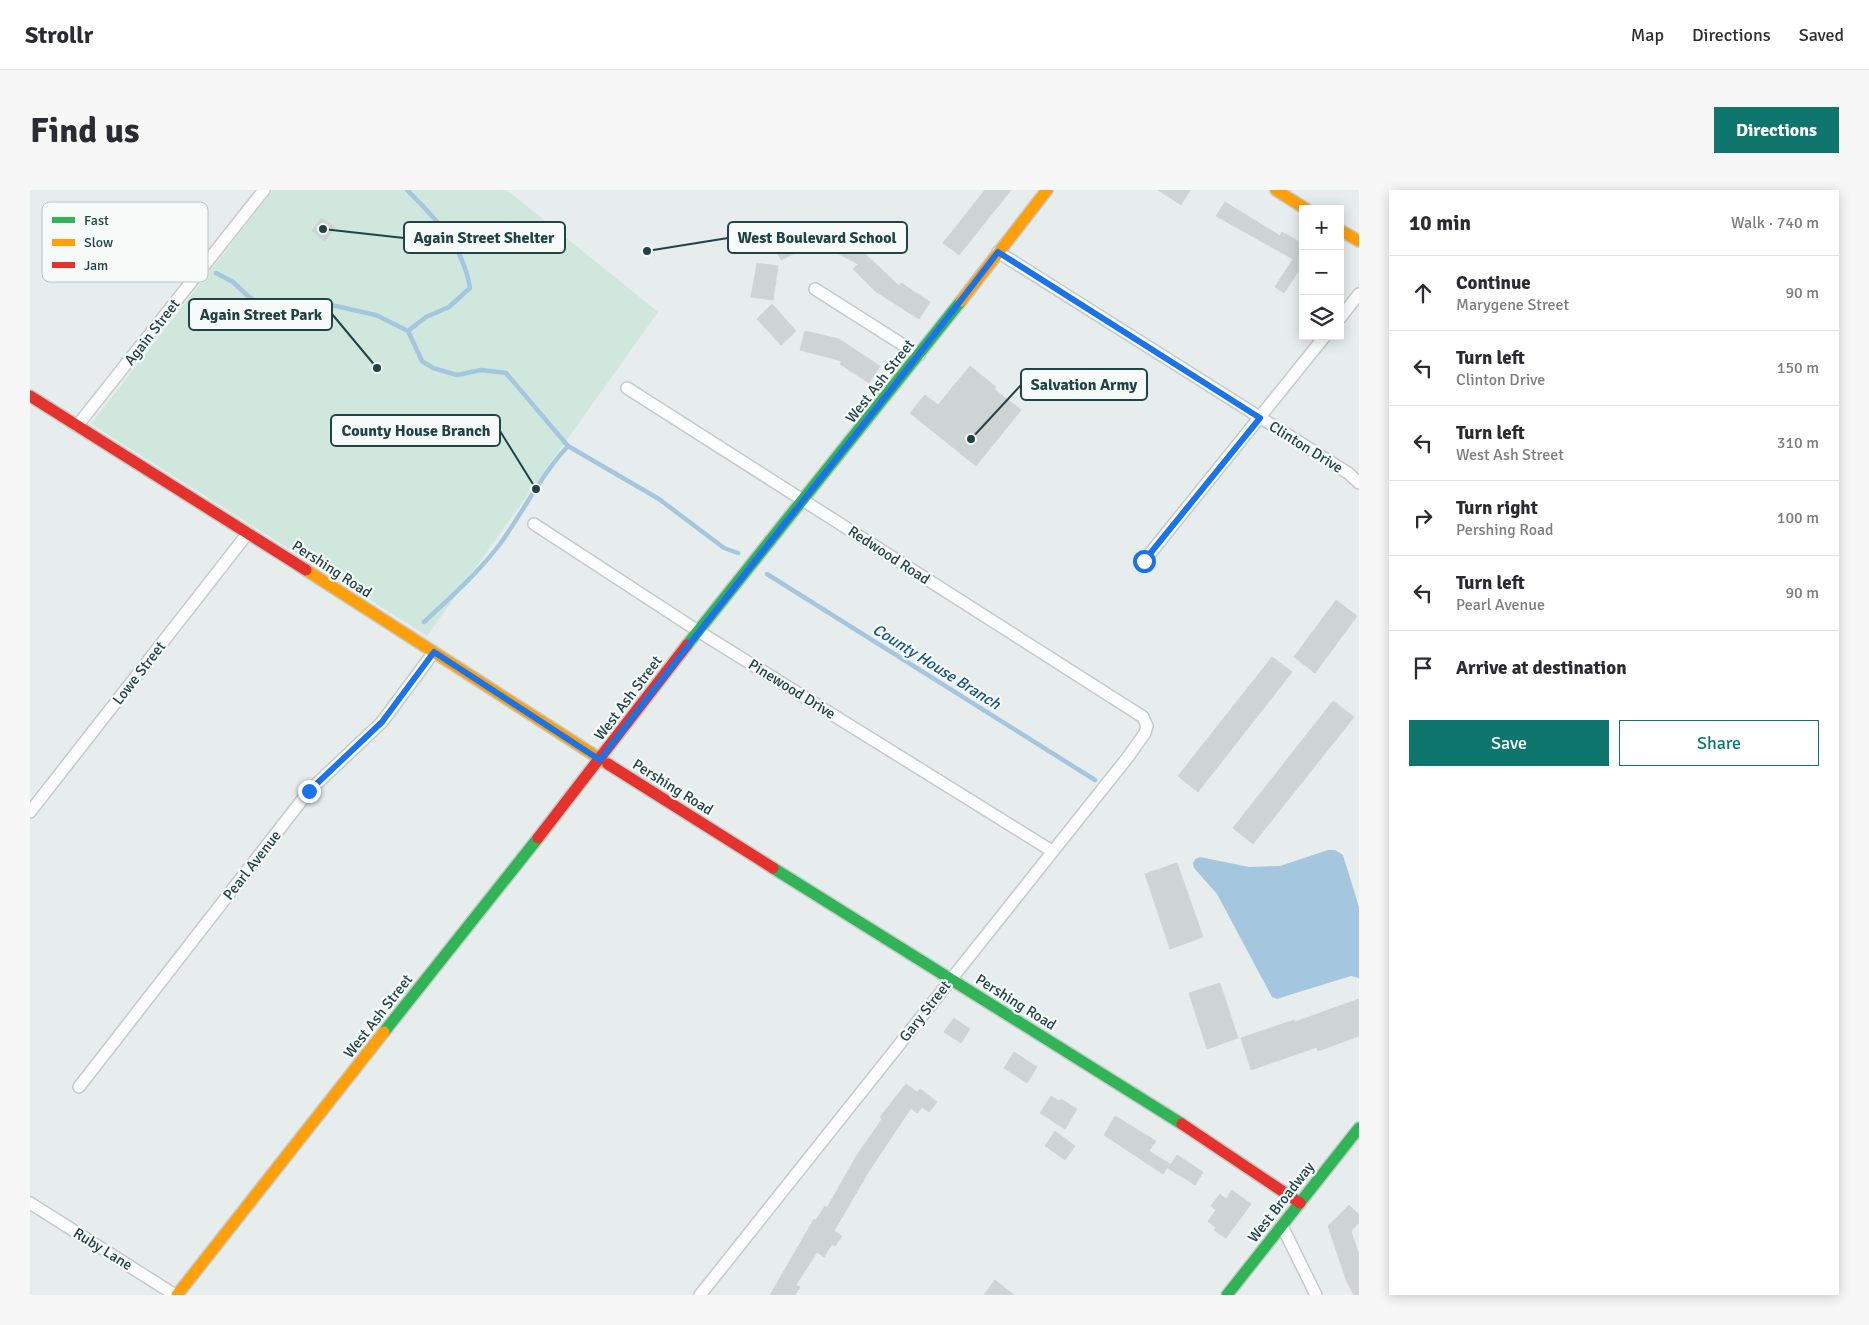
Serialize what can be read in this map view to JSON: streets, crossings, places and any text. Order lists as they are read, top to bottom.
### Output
{
  "streets": {
    "street": [
      "Again Street",
      "West Ash Street",
      "Clinton Drive",
      "Redwood Road",
      "Pershing Road",
      "Lowe Street",
      "Pinewood Drive",
      "Pearl Avenue",
      "Gary Street",
      "West Broadway",
      "Ruby Lane"
    ]
  },
  "crossings": [
    ["Again Street", "Pershing Road"],
    ["West Ash Street", "Clinton Drive"],
    ["West Ash Street", "Redwood Road"],
    ["West Ash Street", "Pershing Road"],
    ["West Ash Street", "Pinewood Drive"],
    ["West Ash Street", "Ruby Lane"],
    ["Redwood Road", "Gary Street"],
    ["Pershing Road", "Lowe Street"],
    ["Pershing Road", "Pearl Avenue"],
    ["Pershing Road", "Gary Street"],
    ["Pershing Road", "West Broadway"],
    ["Pinewood Drive", "Gary Street"]
  ],
  "water": ["County House Branch"],
  "places": [
    "Again Street Shelter",
    "West Boulevard School",
    "Again Street Park",
    "Salvation Army",
    "County House Branch"
  ],
  "legend": ["Fast", "Slow", "Jam"],
  "page": {
    "header": "Strollr",
    "nav": ["Map", "Directions", "Saved"],
    "buttons": [
      "Directions",
      ["Save", "Share"]
    ],
    "title": "Find us",
    "heading": ["10 min", "Walk · 740 m"],
    "map_buttons": ["+", "−"],
    "list": [
      ["Continue", "Marygene Street", "90 m"],
      ["Turn left", "Clinton Drive", "150 m"],
      ["Turn left", "West Ash Street", "310 m"],
      ["Turn right", "Pershing Road", "100 m"],
      ["Turn left", "Pearl Avenue", "90 m"],
      "Arrive at destination"
    ]
  }
}
